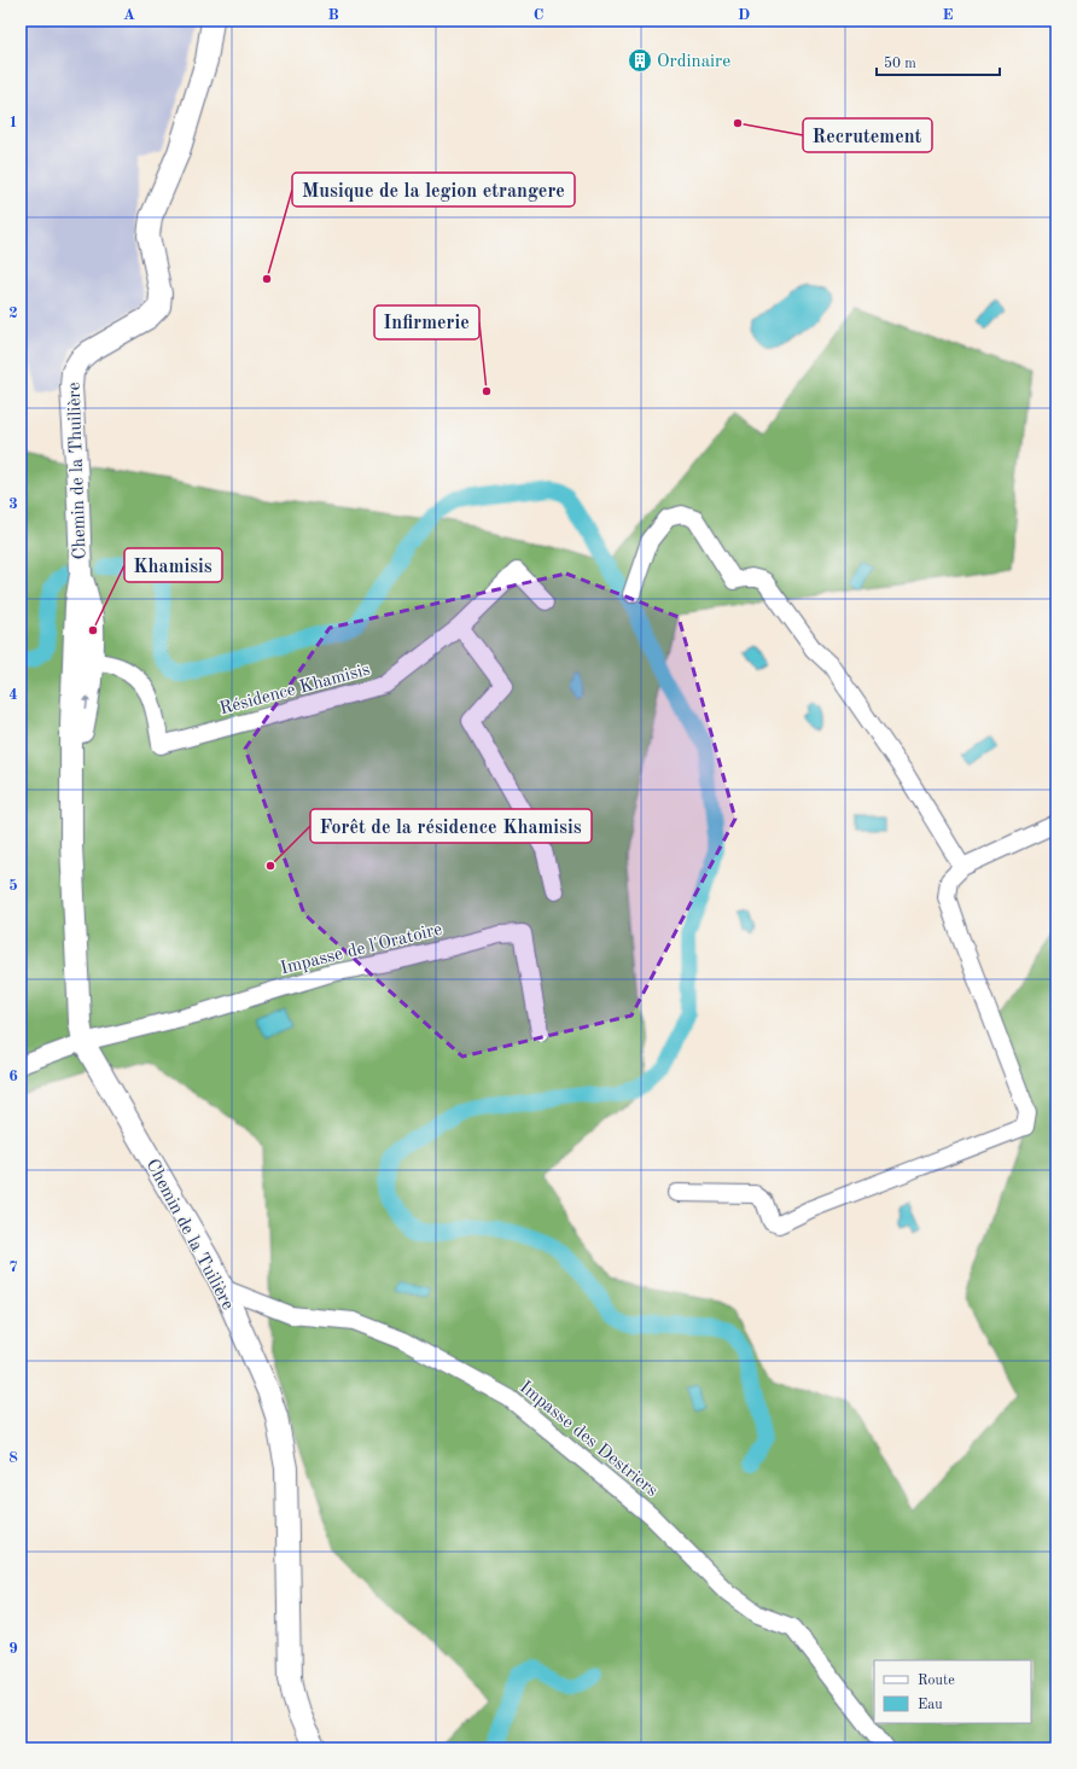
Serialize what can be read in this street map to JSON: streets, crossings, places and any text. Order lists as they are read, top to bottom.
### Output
{
  "streets": {
    "street": [
      "Chemin de la Thuilière",
      "Résidence Khamisis",
      "Impasse de l'Oratoire",
      "Chemin de la Tuilière",
      "Impasse des Destriers"
    ]
  },
  "crossings": [
    ["Chemin de la Thuilière", "Résidence Khamisis"],
    ["Chemin de la Thuilière", "Chemin de la Tuilière"],
    ["Impasse de l'Oratoire", "Chemin de la Tuilière"],
    ["Chemin de la Tuilière", "Impasse des Destriers"]
  ],
  "places": {
    "building": ["Ordinaire"],
    "other": [
      "Recrutement",
      "Musique de la legion etrangere",
      "Infirmerie",
      "Khamisis",
      "Forêt de la résidence Khamisis"
    ]
  },
  "legend": ["Route", "Eau"],
  "scale_bar": "50 m",
  "grid": {
    "columns": [
      "A",
      "B",
      "C",
      "D",
      "E"
    ],
    "rows": [
      "1",
      "2",
      "3",
      "4",
      "5",
      "6",
      "7",
      "8",
      "9"
    ]
  }
}
